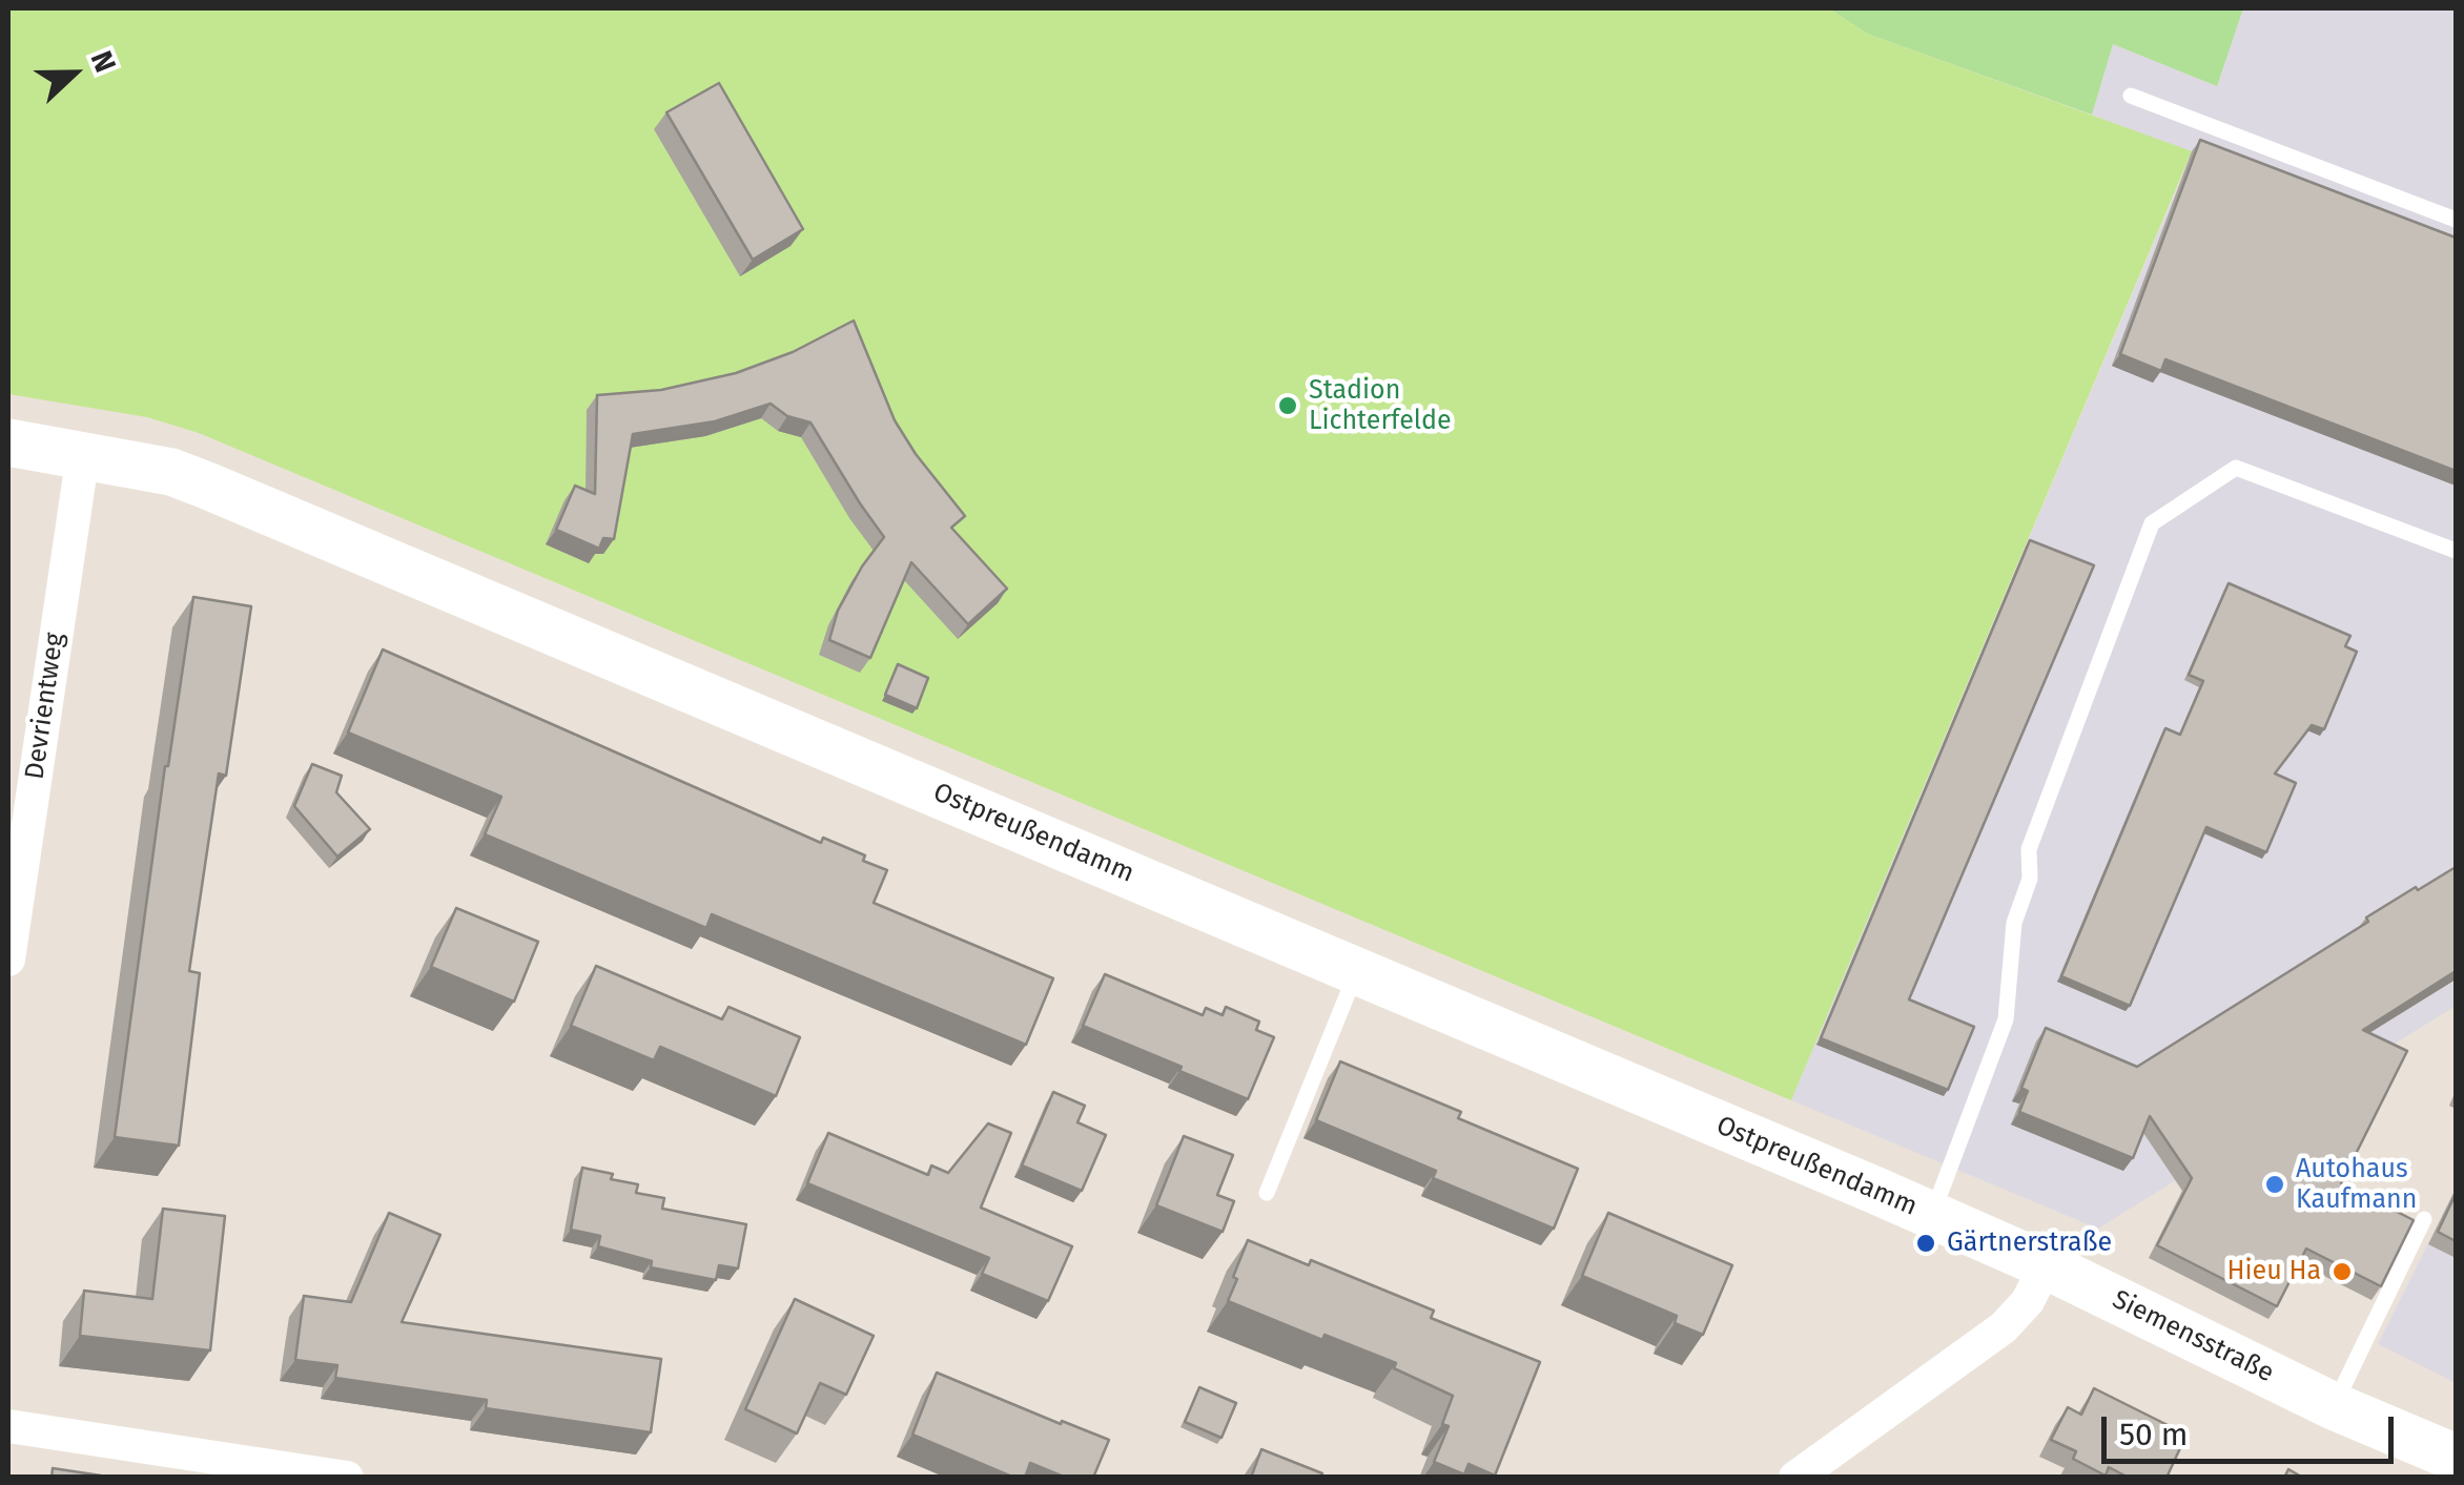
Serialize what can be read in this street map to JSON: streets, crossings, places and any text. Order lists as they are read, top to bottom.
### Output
{
  "streets": {
    "street": ["Devrientweg", "Ostpreußendamm", "Siemensstraße"]
  },
  "crossings": [
    ["Devrientweg", "Ostpreußendamm"],
    ["Ostpreußendamm", "Siemensstraße"]
  ],
  "places": [
    "Stadion Lichterfelde",
    "Autohaus Kaufmann",
    "Gärtnerstraße",
    "Hieu Ha"
  ],
  "scale_bar": "50 m",
  "north": "right"
}
